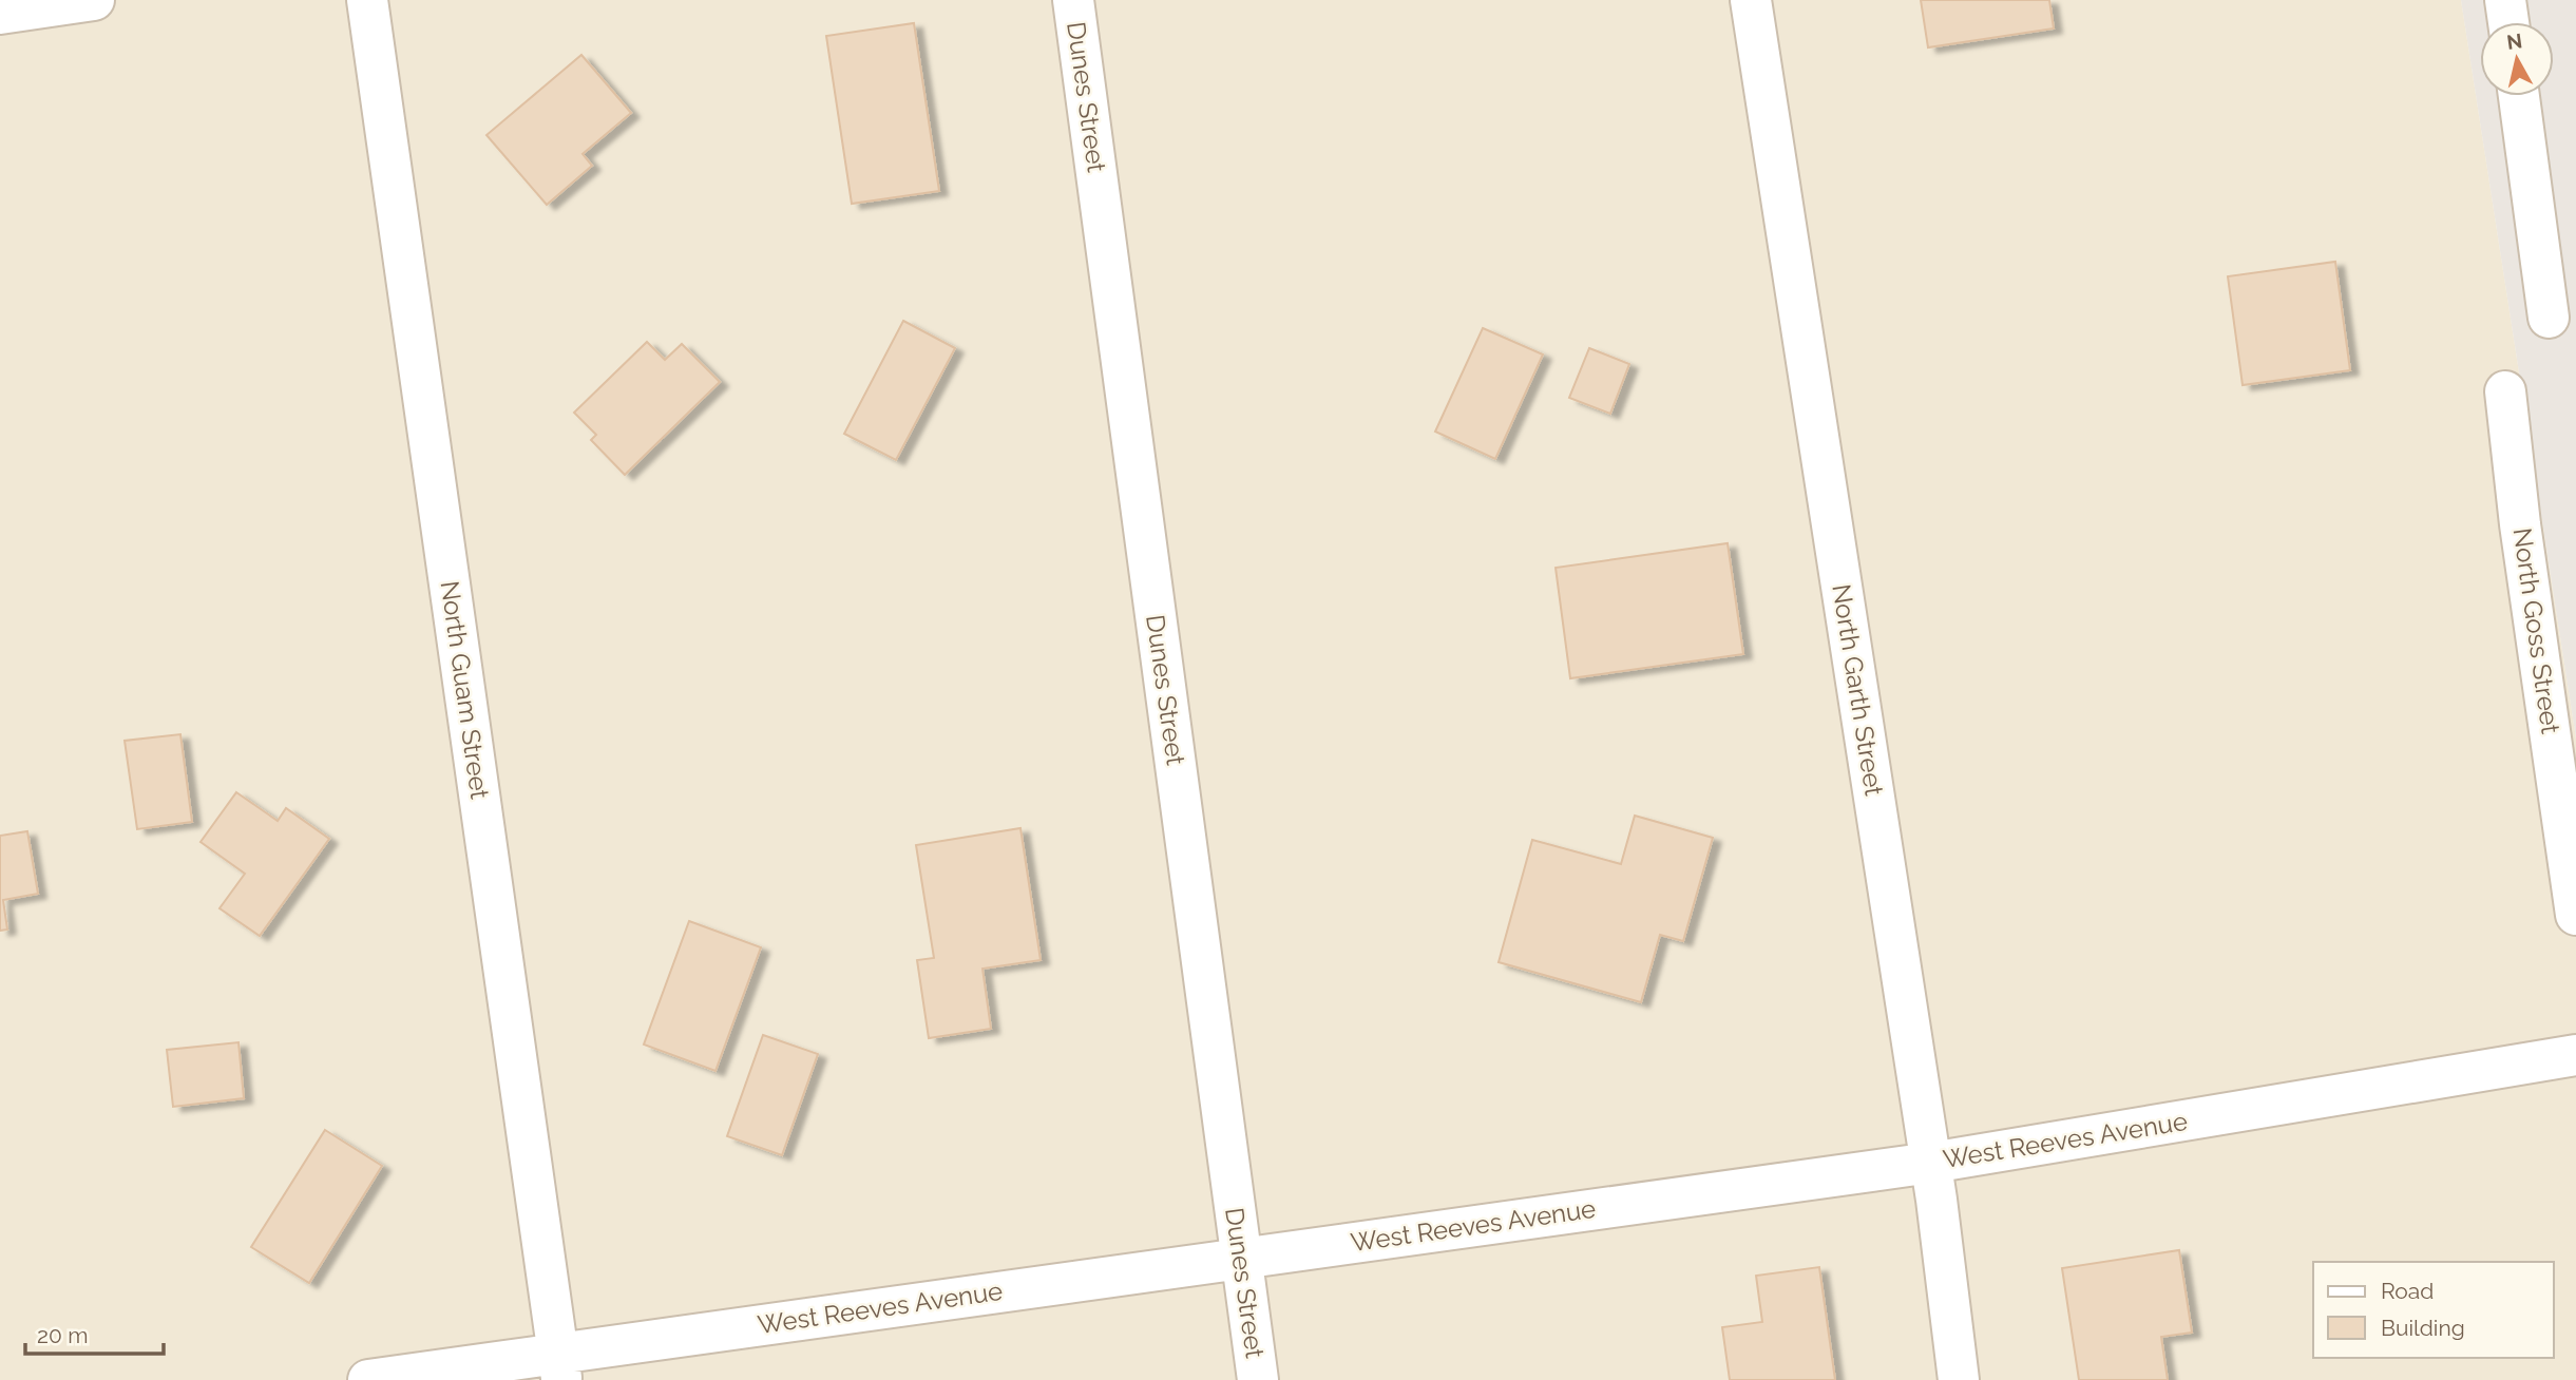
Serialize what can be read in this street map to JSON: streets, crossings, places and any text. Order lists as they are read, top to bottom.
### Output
{
  "streets": {
    "street": [
      "Dunes Street",
      "North Goss Street",
      "North Guam Street",
      "North Garth Street",
      "West Reeves Avenue"
    ]
  },
  "crossings": [
    ["Dunes Street", "West Reeves Avenue"],
    ["North Guam Street", "West Reeves Avenue"],
    ["North Garth Street", "West Reeves Avenue"]
  ],
  "legend": ["Road", "Building"],
  "scale_bar": "20 m",
  "north": "top"
}
